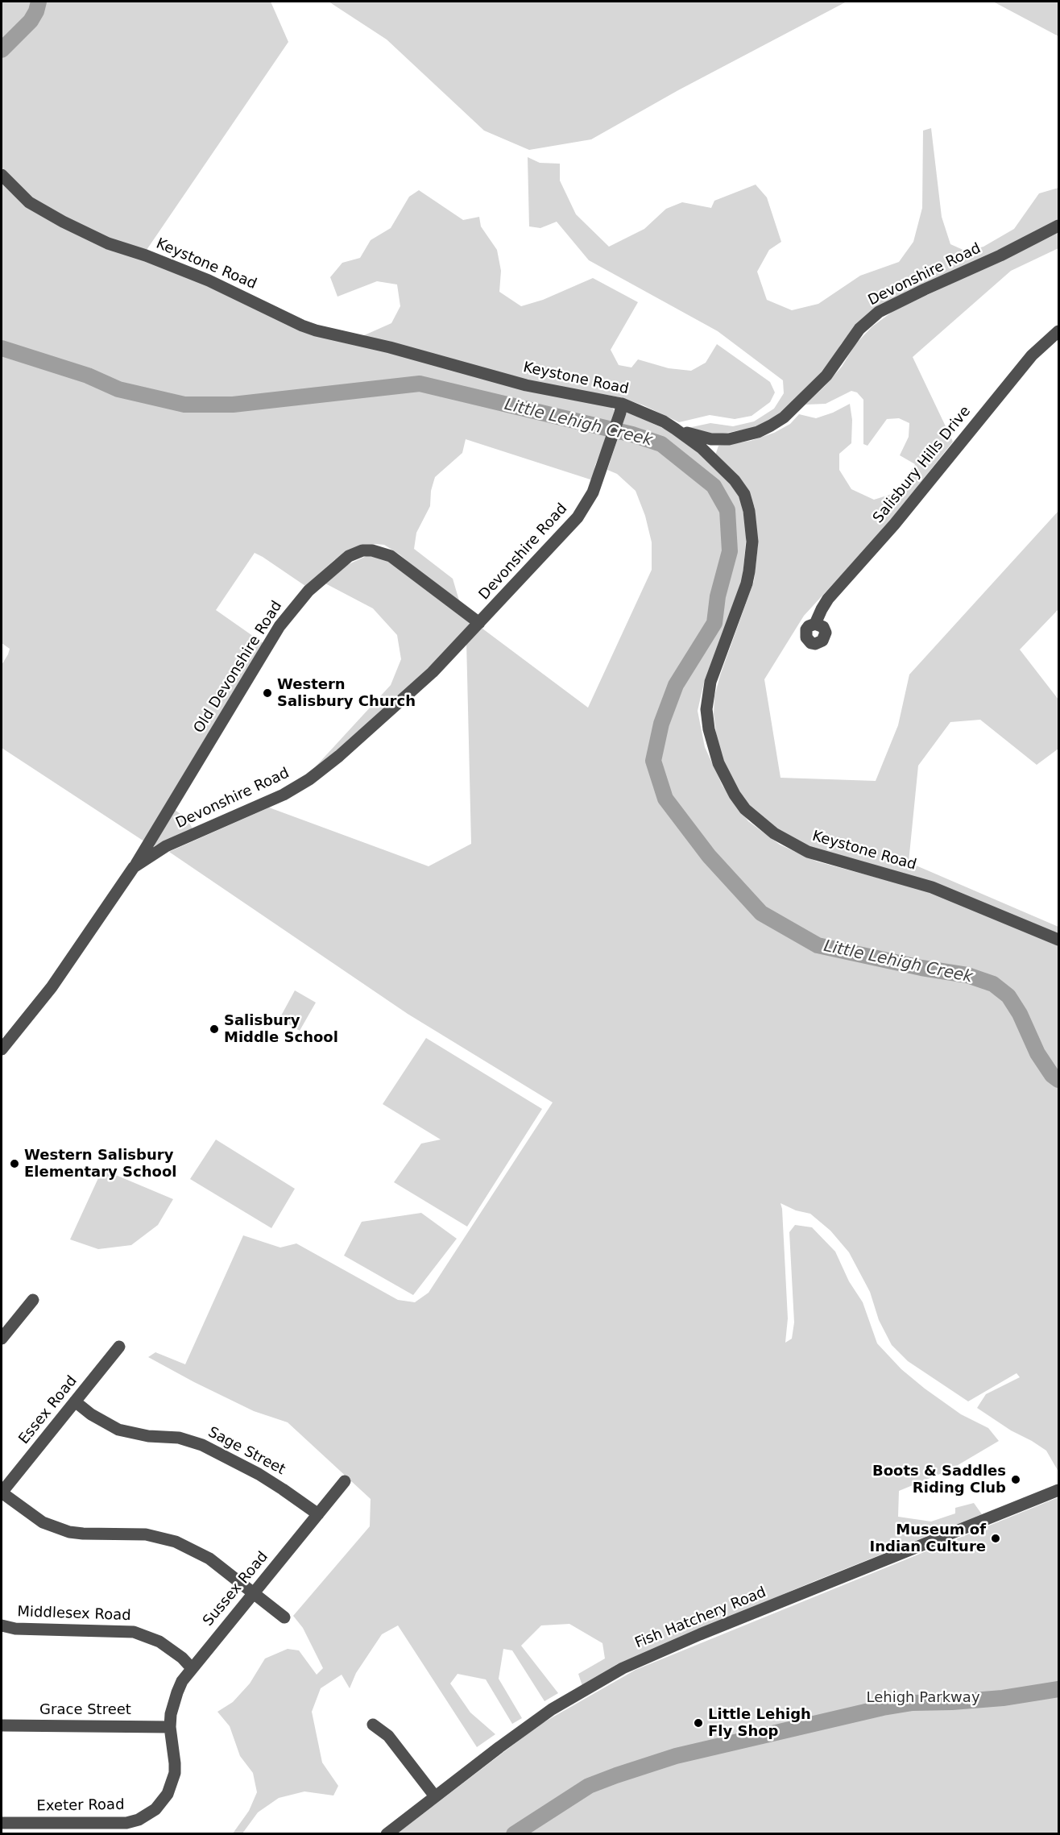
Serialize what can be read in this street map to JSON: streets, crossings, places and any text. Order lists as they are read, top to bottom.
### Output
{
  "streets": {
    "street": [
      "Keystone Road",
      "Devonshire Road",
      "Salisbury Hills Drive",
      "Old Devonshire Road",
      "Essex Road",
      "Sage Street",
      "Sussex Road",
      "Middlesex Road",
      "Fish Hatchery Road",
      "Grace Street",
      "Exeter Road"
    ]
  },
  "crossings": [
    ["Keystone Road", "Devonshire Road"],
    ["Devonshire Road", "Old Devonshire Road"],
    ["Essex Road", "Sage Street"],
    ["Sage Street", "Sussex Road"],
    ["Sussex Road", "Middlesex Road"],
    ["Sussex Road", "Grace Street"],
    ["Sussex Road", "Exeter Road"],
    ["Grace Street", "Exeter Road"]
  ],
  "water": ["Little Lehigh Creek"],
  "parks": ["Lehigh Parkway"],
  "places": [
    "Western Salisbury Church",
    "Salisbury Middle School",
    "Western Salisbury Elementary School",
    "Boots & Saddles Riding Club",
    "Museum of Indian Culture",
    "Little Lehigh Fly Shop"
  ]
}
